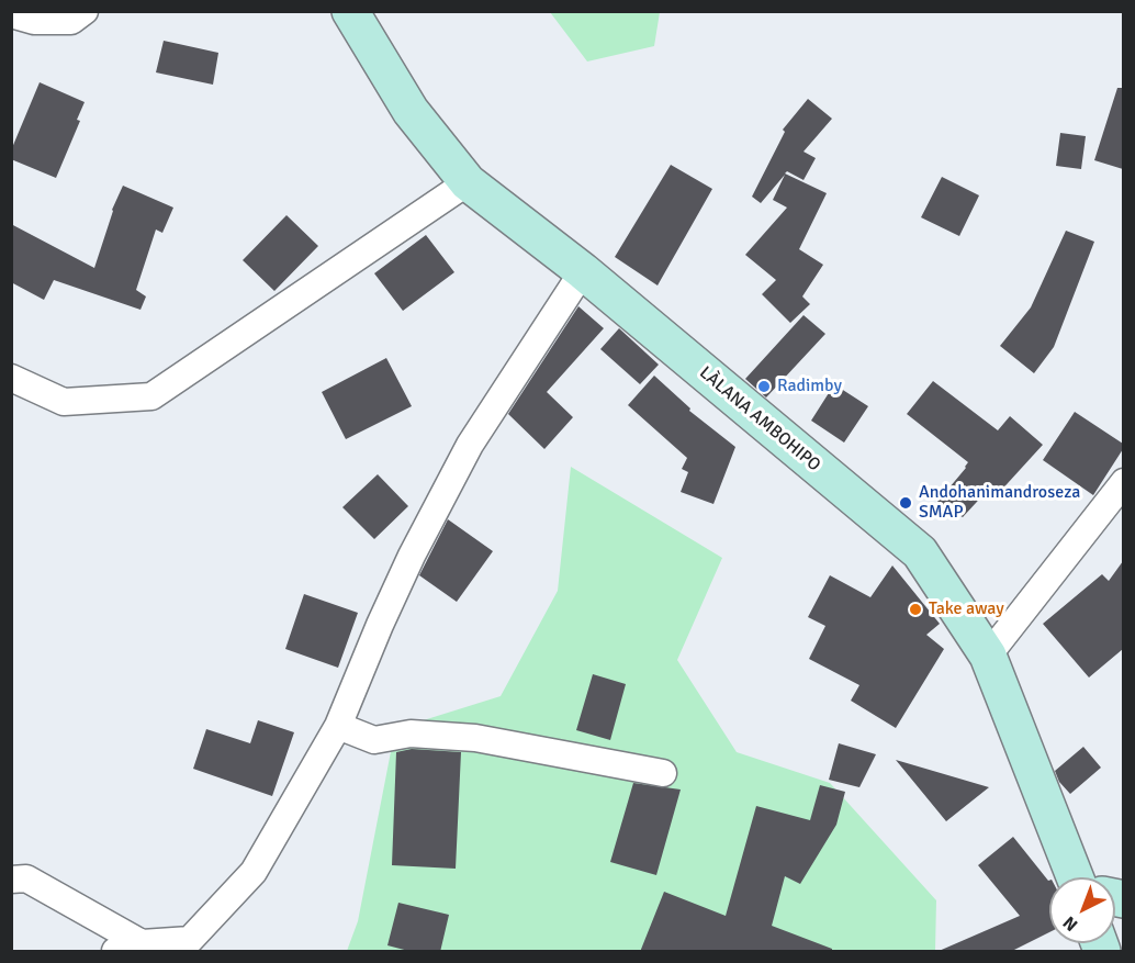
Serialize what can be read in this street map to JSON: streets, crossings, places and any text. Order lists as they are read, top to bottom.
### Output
{
  "streets": {
    "street": ["LÀLANA AMBOHIPO"]
  },
  "places": ["Radimby", "Andohanimandroseza SMAP", "Take away"],
  "north": "bottom left"
}
